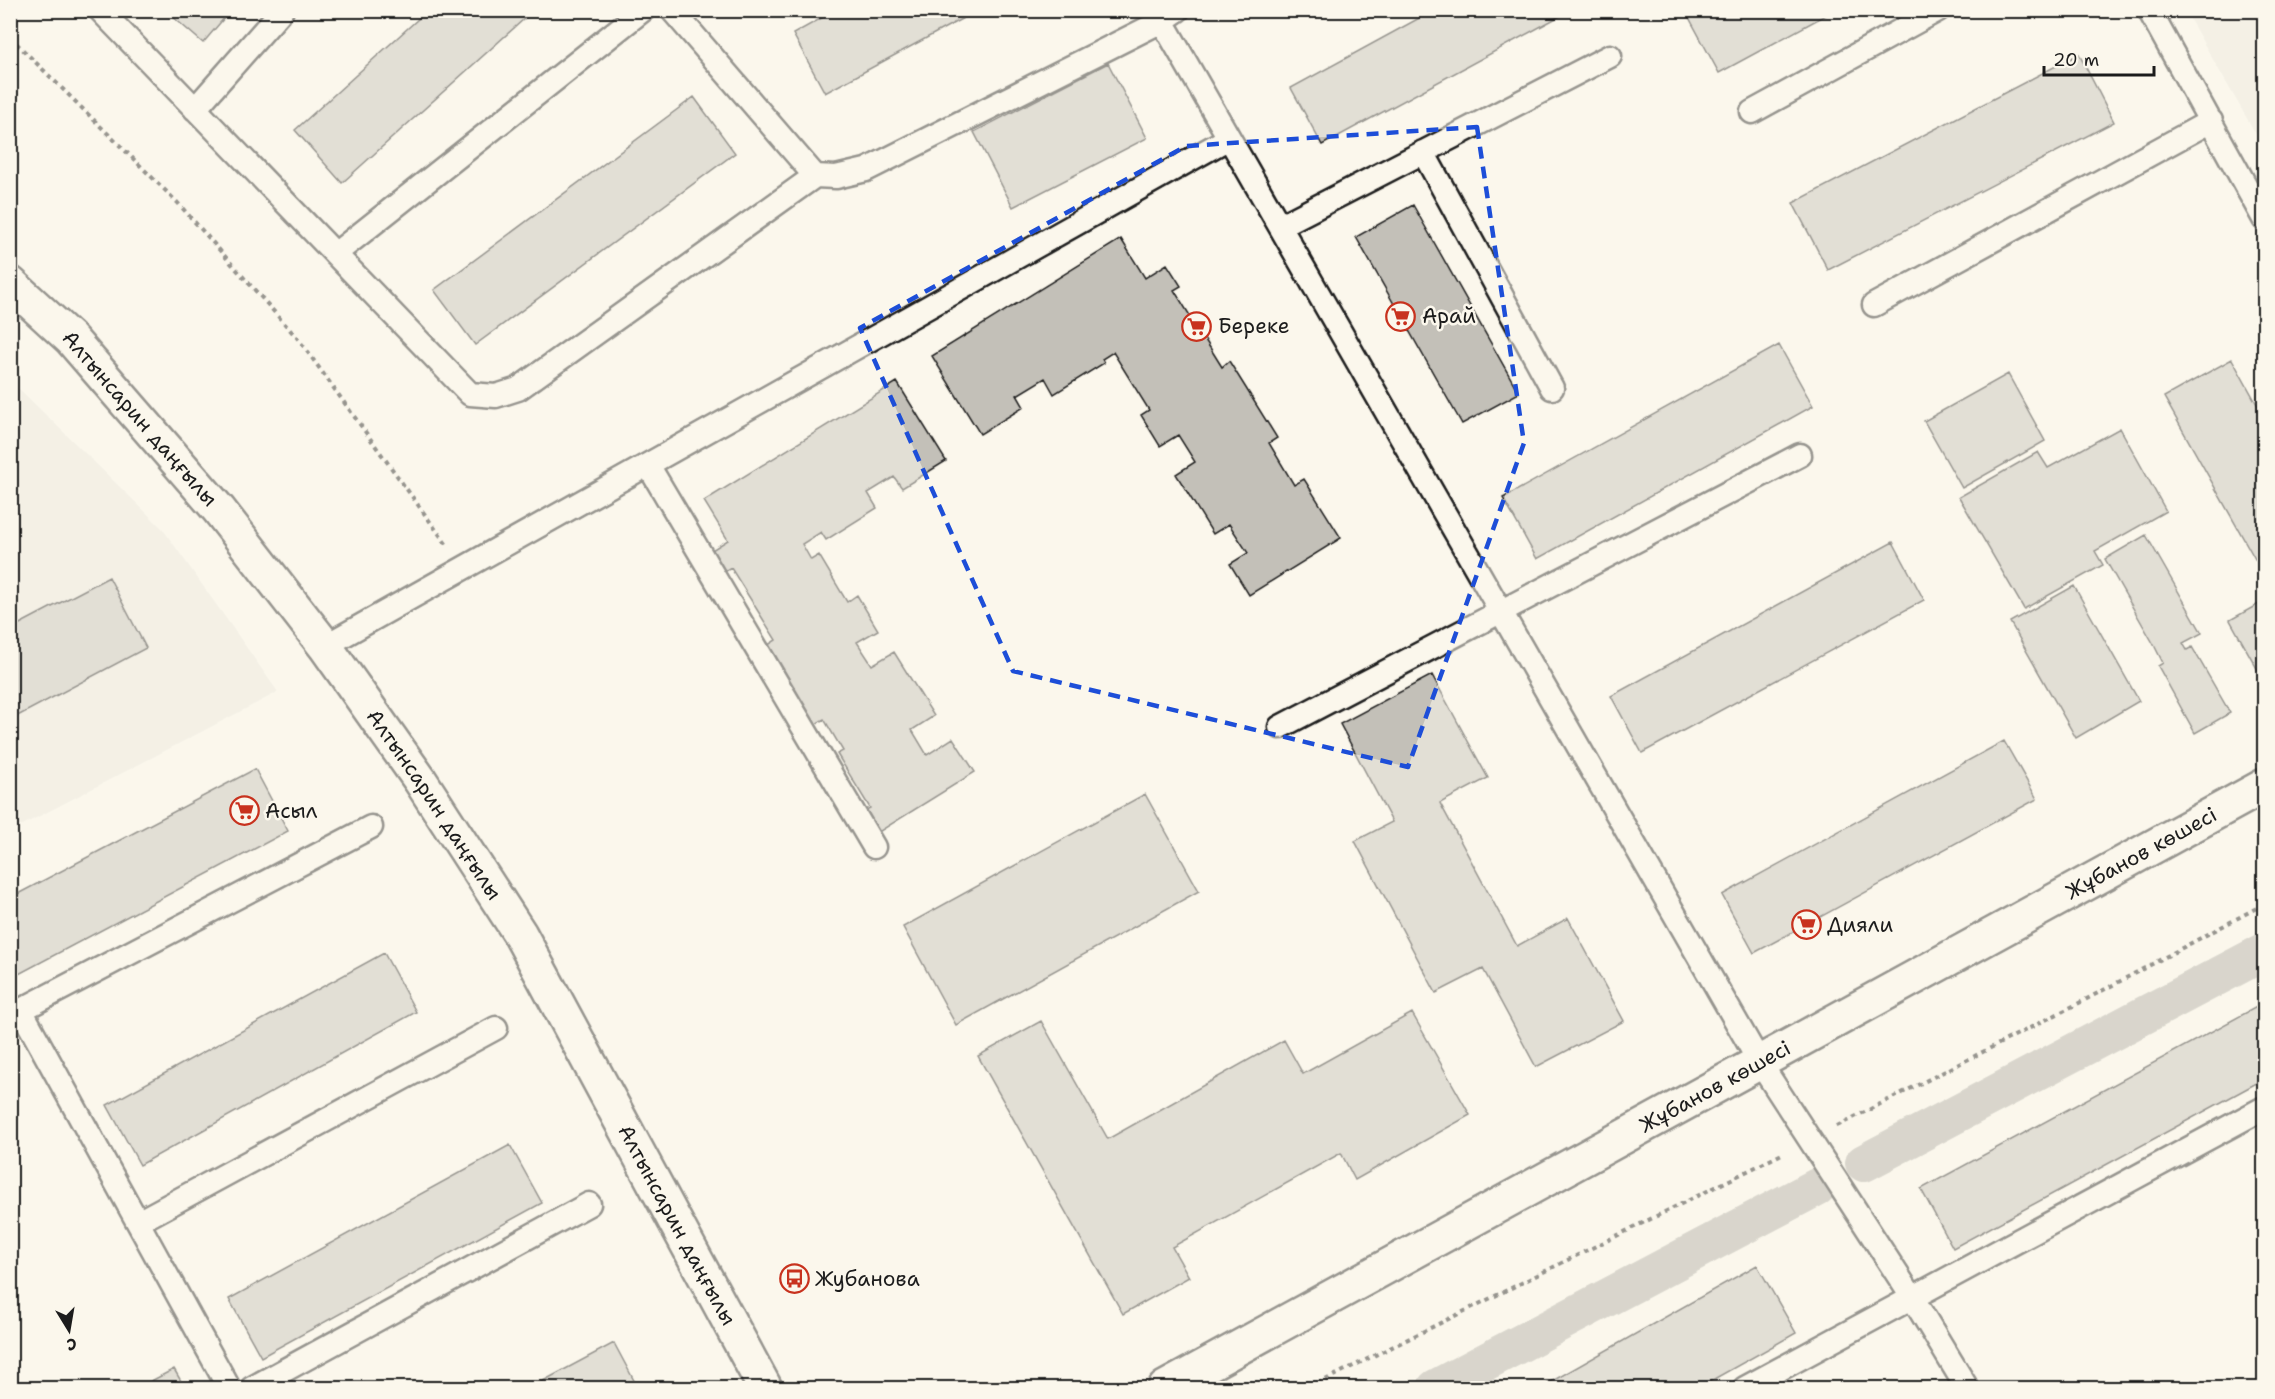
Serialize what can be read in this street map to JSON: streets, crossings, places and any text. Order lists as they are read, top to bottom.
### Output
{
  "streets": {
    "main road": ["Алтынсарин даңғылы", "Жұбанов көшесі"]
  },
  "places": {
    "supermarket": [
      "Арай",
      "Береке",
      "Асыл",
      "Дияли"
    ],
    "bus stop": ["Жубанова"]
  },
  "scale_bar": "20 m",
  "north": "bottom"
}
